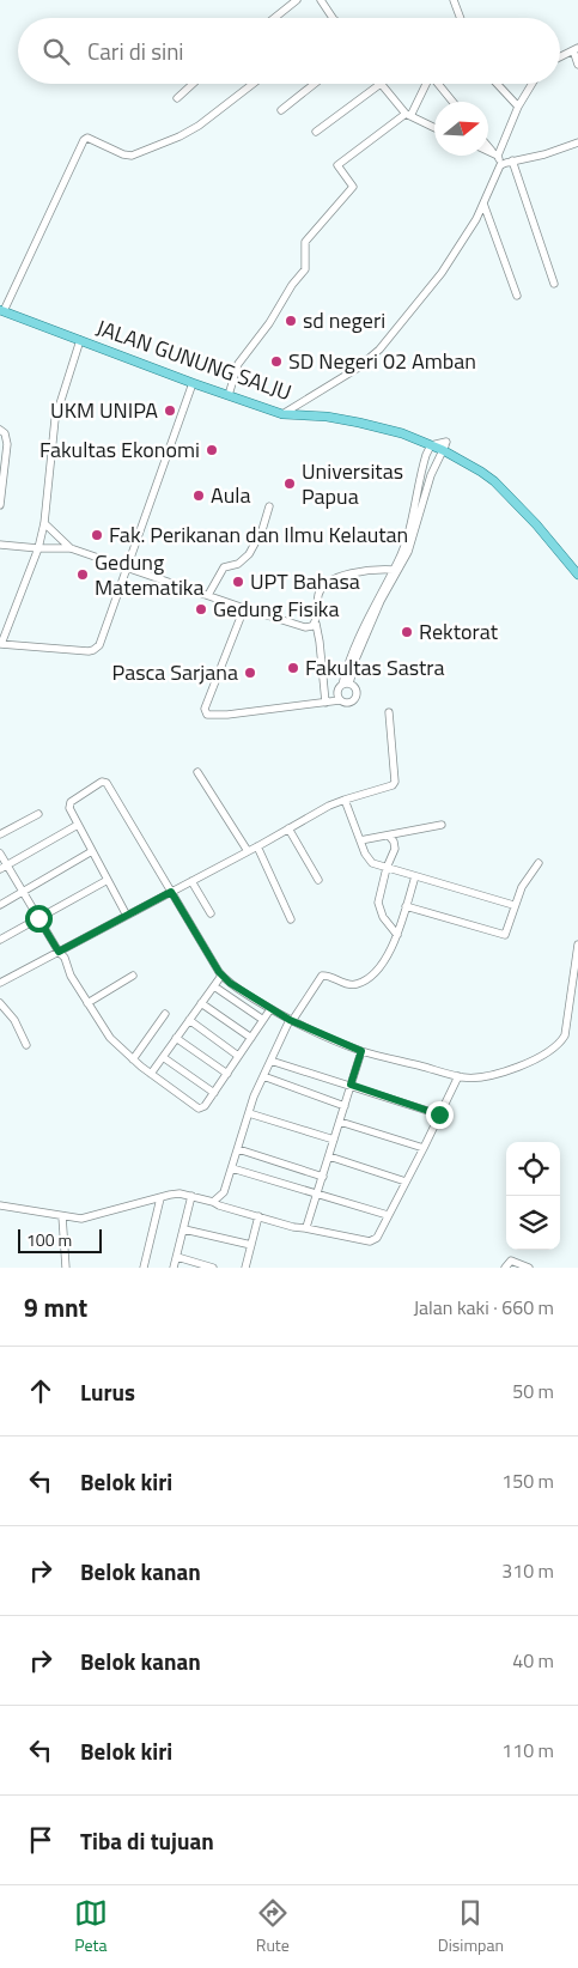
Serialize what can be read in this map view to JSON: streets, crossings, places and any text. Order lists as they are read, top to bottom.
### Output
{
  "streets": {
    "main road": ["JALAN GUNUNG SALJU"]
  },
  "places": [
    "sd negeri",
    "SD Negeri 02 Amban",
    "UKM UNIPA",
    "Fakultas Ekonomi",
    "Universitas Papua",
    "Aula",
    "Fak. Perikanan dan Ilmu Kelautan",
    "Gedung Matematika",
    "UPT Bahasa",
    "Gedung Fisika",
    "Rektorat",
    "Fakultas Sastra",
    "Pasca Sarjana"
  ],
  "scale_bar": "100 m",
  "north": "right",
  "page": {
    "search": "Cari di sini",
    "scale": "100 m",
    "heading": ["9 mnt", "Jalan kaki · 660 m"],
    "list": [
      ["Lurus", "50 m"],
      ["Belok kiri", "150 m"],
      ["Belok kanan", "310 m"],
      ["Belok kanan", "40 m"],
      ["Belok kiri", "110 m"],
      "Tiba di tujuan"
    ],
    "nav": ["Peta", "Rute", "Disimpan"]
  }
}
